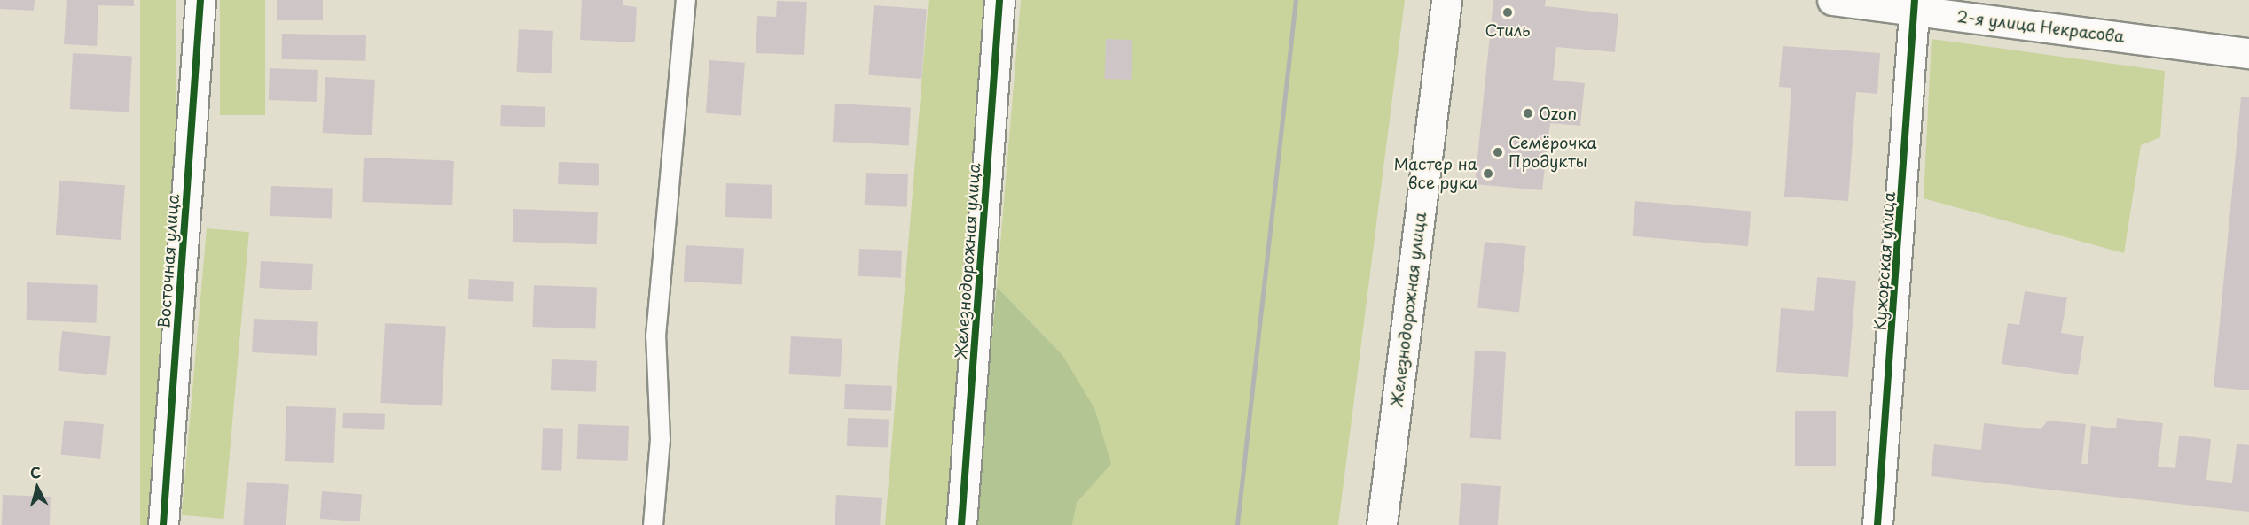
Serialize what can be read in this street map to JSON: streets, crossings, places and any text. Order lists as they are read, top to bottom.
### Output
{
  "streets": {
    "street": [
      "2-я улица Некрасова",
      "Восточная улица",
      "Железнодорожная улица",
      "Кужорская улица"
    ]
  },
  "crossings": [
    ["2-я улица Некрасова", "Кужорская улица"]
  ],
  "places": [
    "Стиль",
    "Ozon",
    "Семёрочка Продукты",
    "Мастер на все руки"
  ],
  "north": "top"
}
